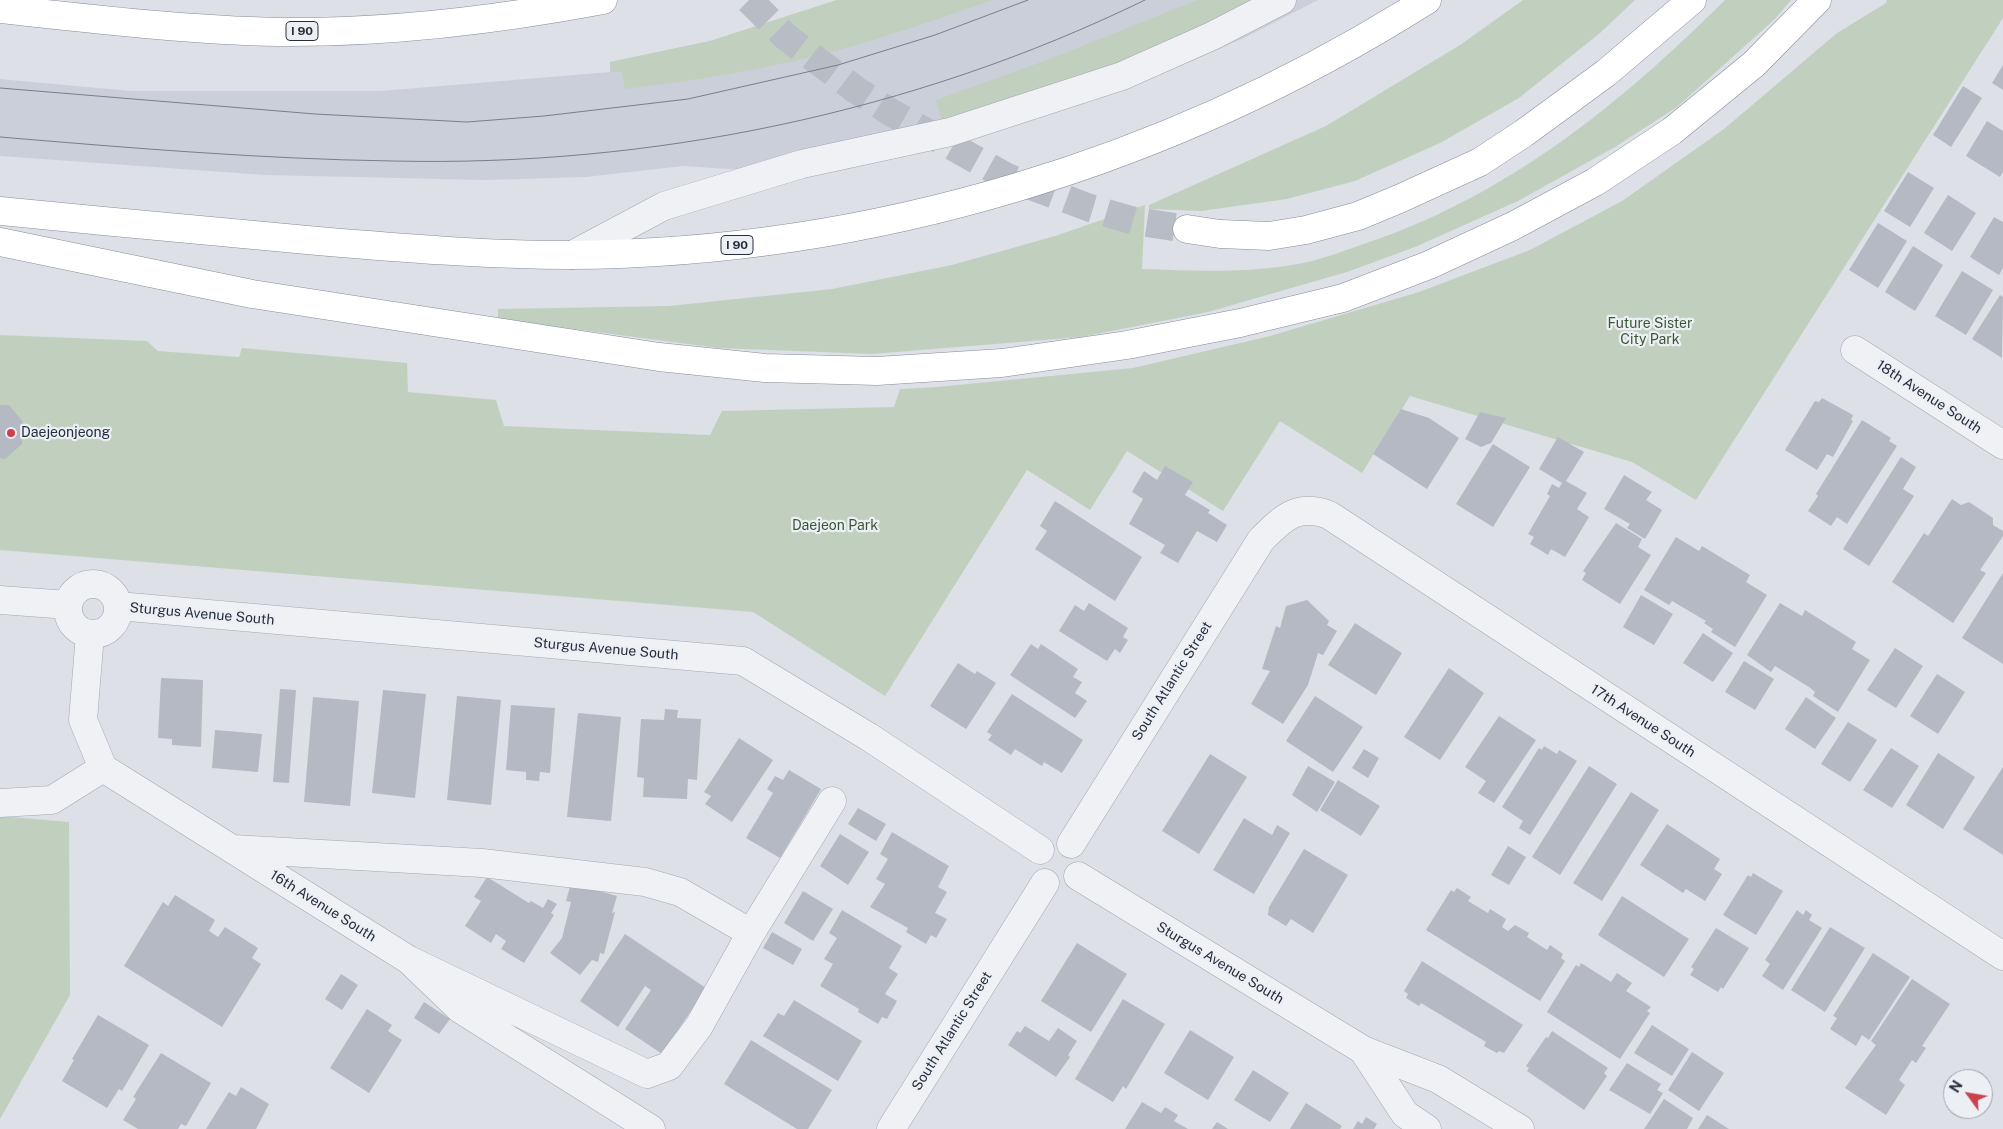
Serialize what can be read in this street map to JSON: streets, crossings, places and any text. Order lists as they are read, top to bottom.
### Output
{
  "streets": {
    "highway": ["I 90"],
    "street": [
      "18th Avenue South",
      "Sturgus Avenue South",
      "South Atlantic Street",
      "17th Avenue South",
      "16th Avenue South"
    ]
  },
  "crossings": [
    ["Sturgus Avenue South", "South Atlantic Street"],
    ["South Atlantic Street", "17th Avenue South"]
  ],
  "parks": ["Future Sister City Park", "Daejeon Park"],
  "places": ["Daejeonjeong"],
  "north": "top left"
}
